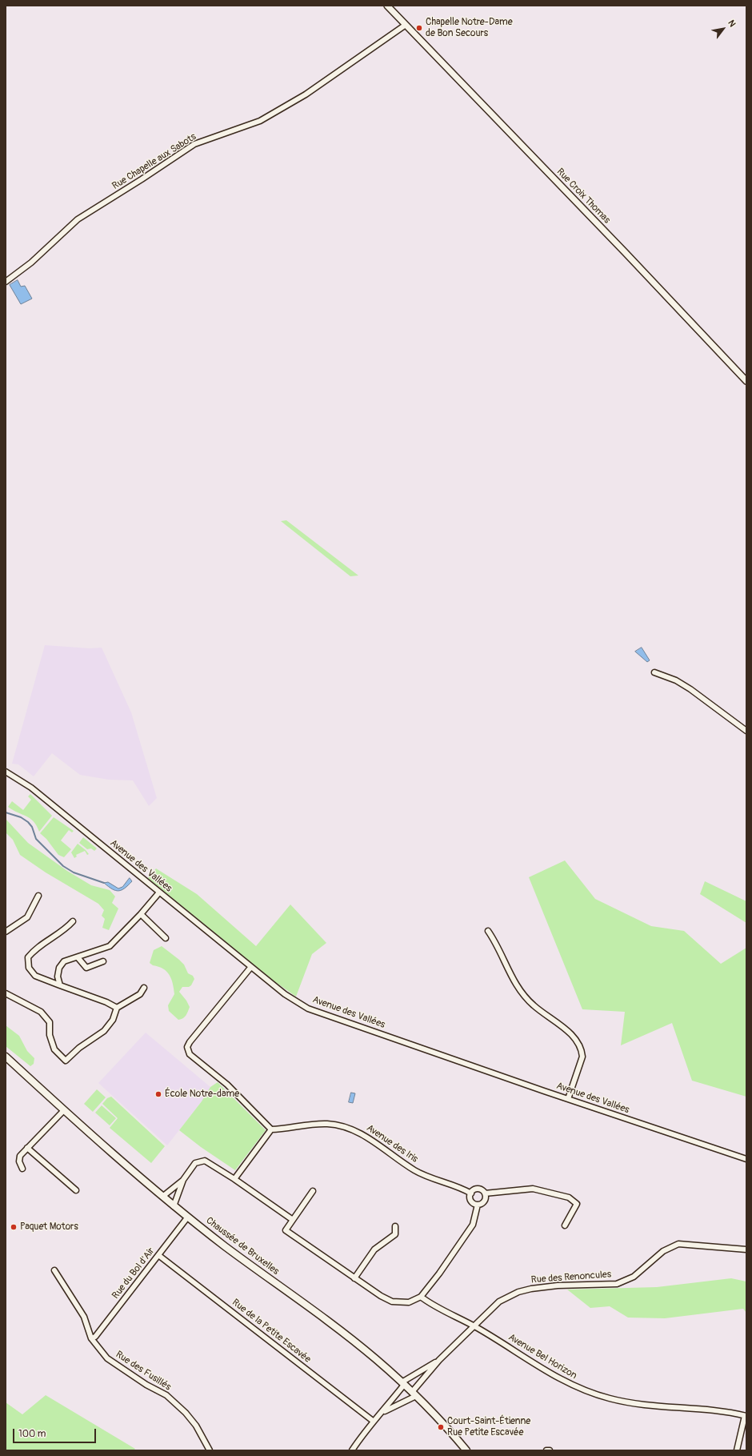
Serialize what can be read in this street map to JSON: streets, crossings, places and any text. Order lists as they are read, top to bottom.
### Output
{
  "streets": {
    "main road": ["Chaussée de Bruxelles"],
    "street": [
      "Rue Chapelle aux Sabots",
      "Rue Croix Thomas",
      "Avenue des Vallées",
      "Avenue des Iris",
      "Rue du Bol d'Air",
      "Rue des Renoncules",
      "Rue de la Petite Escavée",
      "Avenue Bel Horizon",
      "Rue des Fusillés"
    ]
  },
  "crossings": [
    ["Rue Chapelle aux Sabots", "Rue Croix Thomas"],
    ["Chaussée de Bruxelles", "Rue du Bol d'Air"],
    ["Rue du Bol d'Air", "Rue de la Petite Escavée"],
    ["Rue du Bol d'Air", "Rue des Fusillés"],
    ["Rue des Renoncules", "Avenue Bel Horizon"]
  ],
  "places": [
    "Chapelle Notre-Dame de Bon Secours",
    "École Notre-dame",
    "Paquet Motors",
    "Court-Saint-Étienne Rue Petite Escavée"
  ],
  "scale_bar": "100 m",
  "north": "top right"
}
